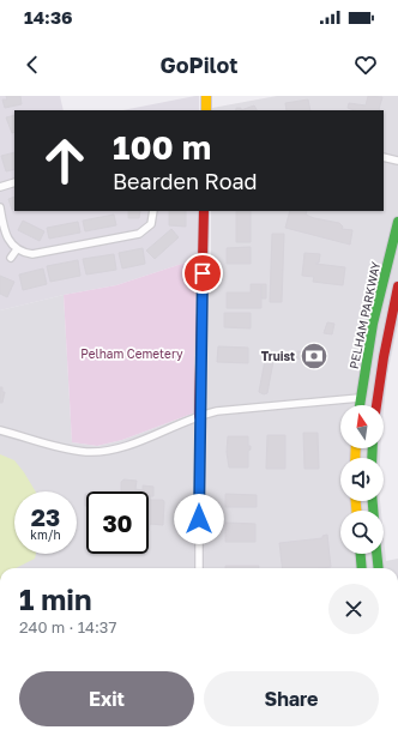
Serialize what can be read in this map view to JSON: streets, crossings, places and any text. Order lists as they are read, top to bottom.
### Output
{
  "streets": {
    "main road": ["PELHAM PARKWAY"]
  },
  "parks": ["Pelham Cemetery"],
  "places": {
    "bank": ["Truist"]
  },
  "north": "top",
  "page": {
    "status": "14:36",
    "header": "GoPilot",
    "turn": ["100 m", "Bearden Road"],
    "speed": "23 km/h",
    "limit": "30",
    "heading": ["1 min", "240 m · 14:37"],
    "buttons": ["Exit", "Share"]
  }
}
